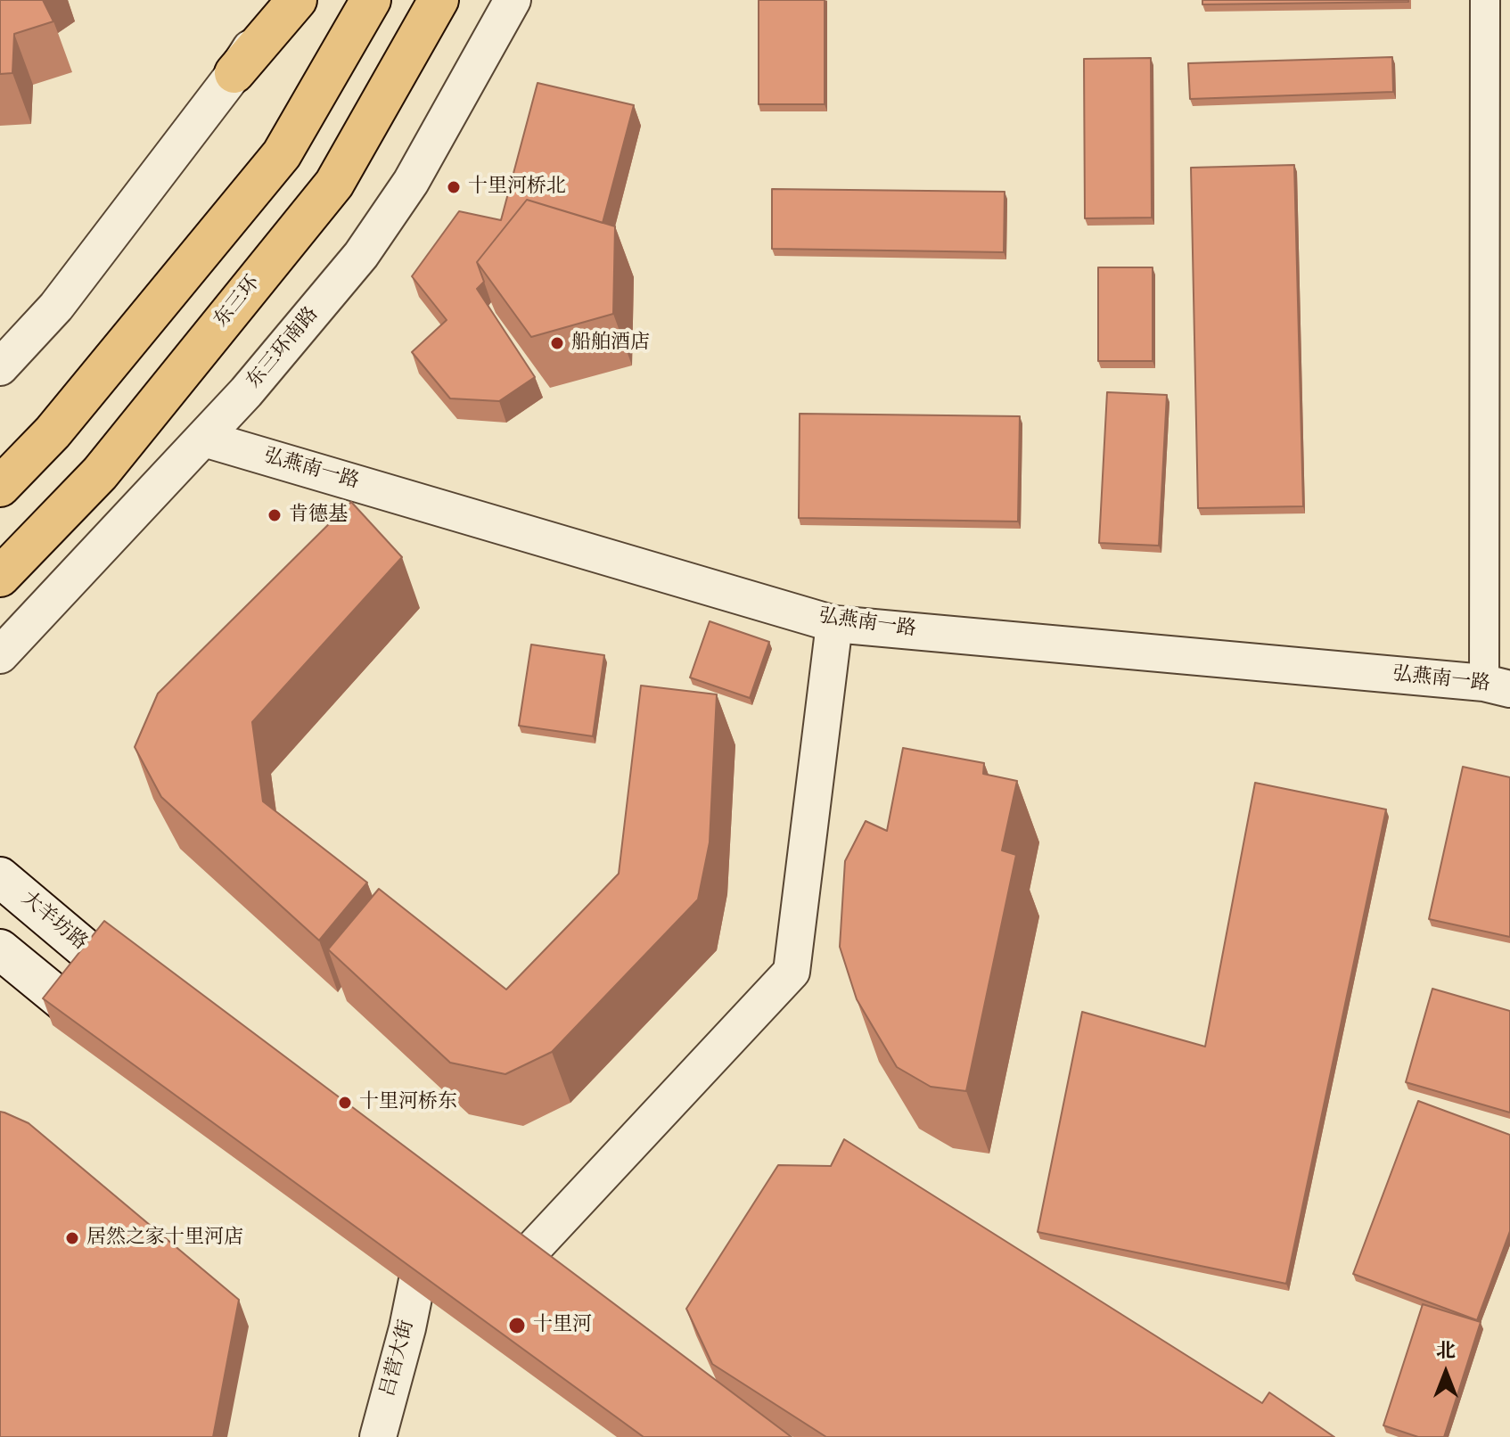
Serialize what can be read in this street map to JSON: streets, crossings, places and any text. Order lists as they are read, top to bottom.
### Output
{
  "streets": {
    "highway": ["东三环"],
    "main road": ["大羊坊路"],
    "street": ["东三环南路", "弘燕南一路", "吕营大街"]
  },
  "crossings": [
    ["东三环南路", "弘燕南一路"]
  ],
  "places": [
    "十里河桥北",
    "船舶酒店",
    "肯德基",
    "十里河桥东",
    "居然之家十里河店",
    "十里河"
  ],
  "north": "top"
}
